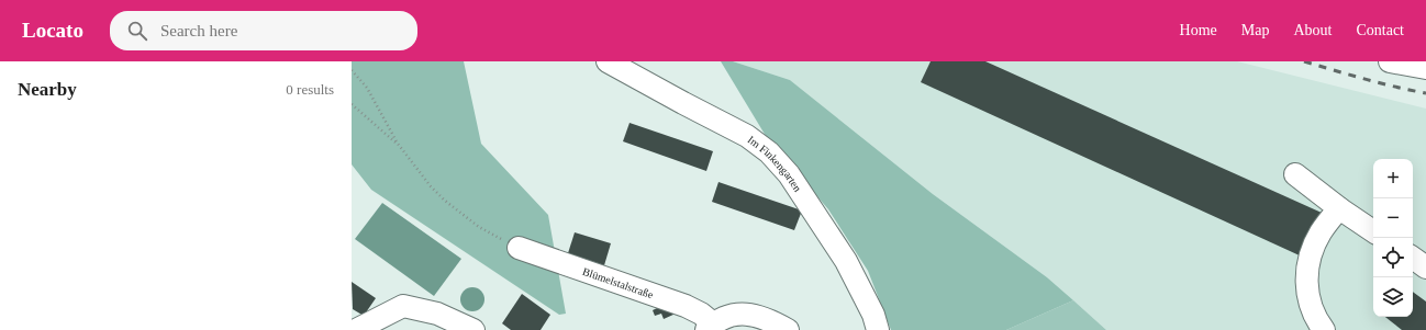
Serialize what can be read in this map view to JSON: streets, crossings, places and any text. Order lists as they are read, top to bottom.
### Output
{
  "streets": {
    "street": ["Im Finkengarten", "Blümelstalstraße"]
  },
  "page": {
    "header": "Locato",
    "search": "Search here",
    "nav": [
      "Home",
      "Map",
      "About",
      "Contact"
    ],
    "heading": ["Nearby", "0 results"],
    "map_buttons": ["+", "−"]
  }
}
